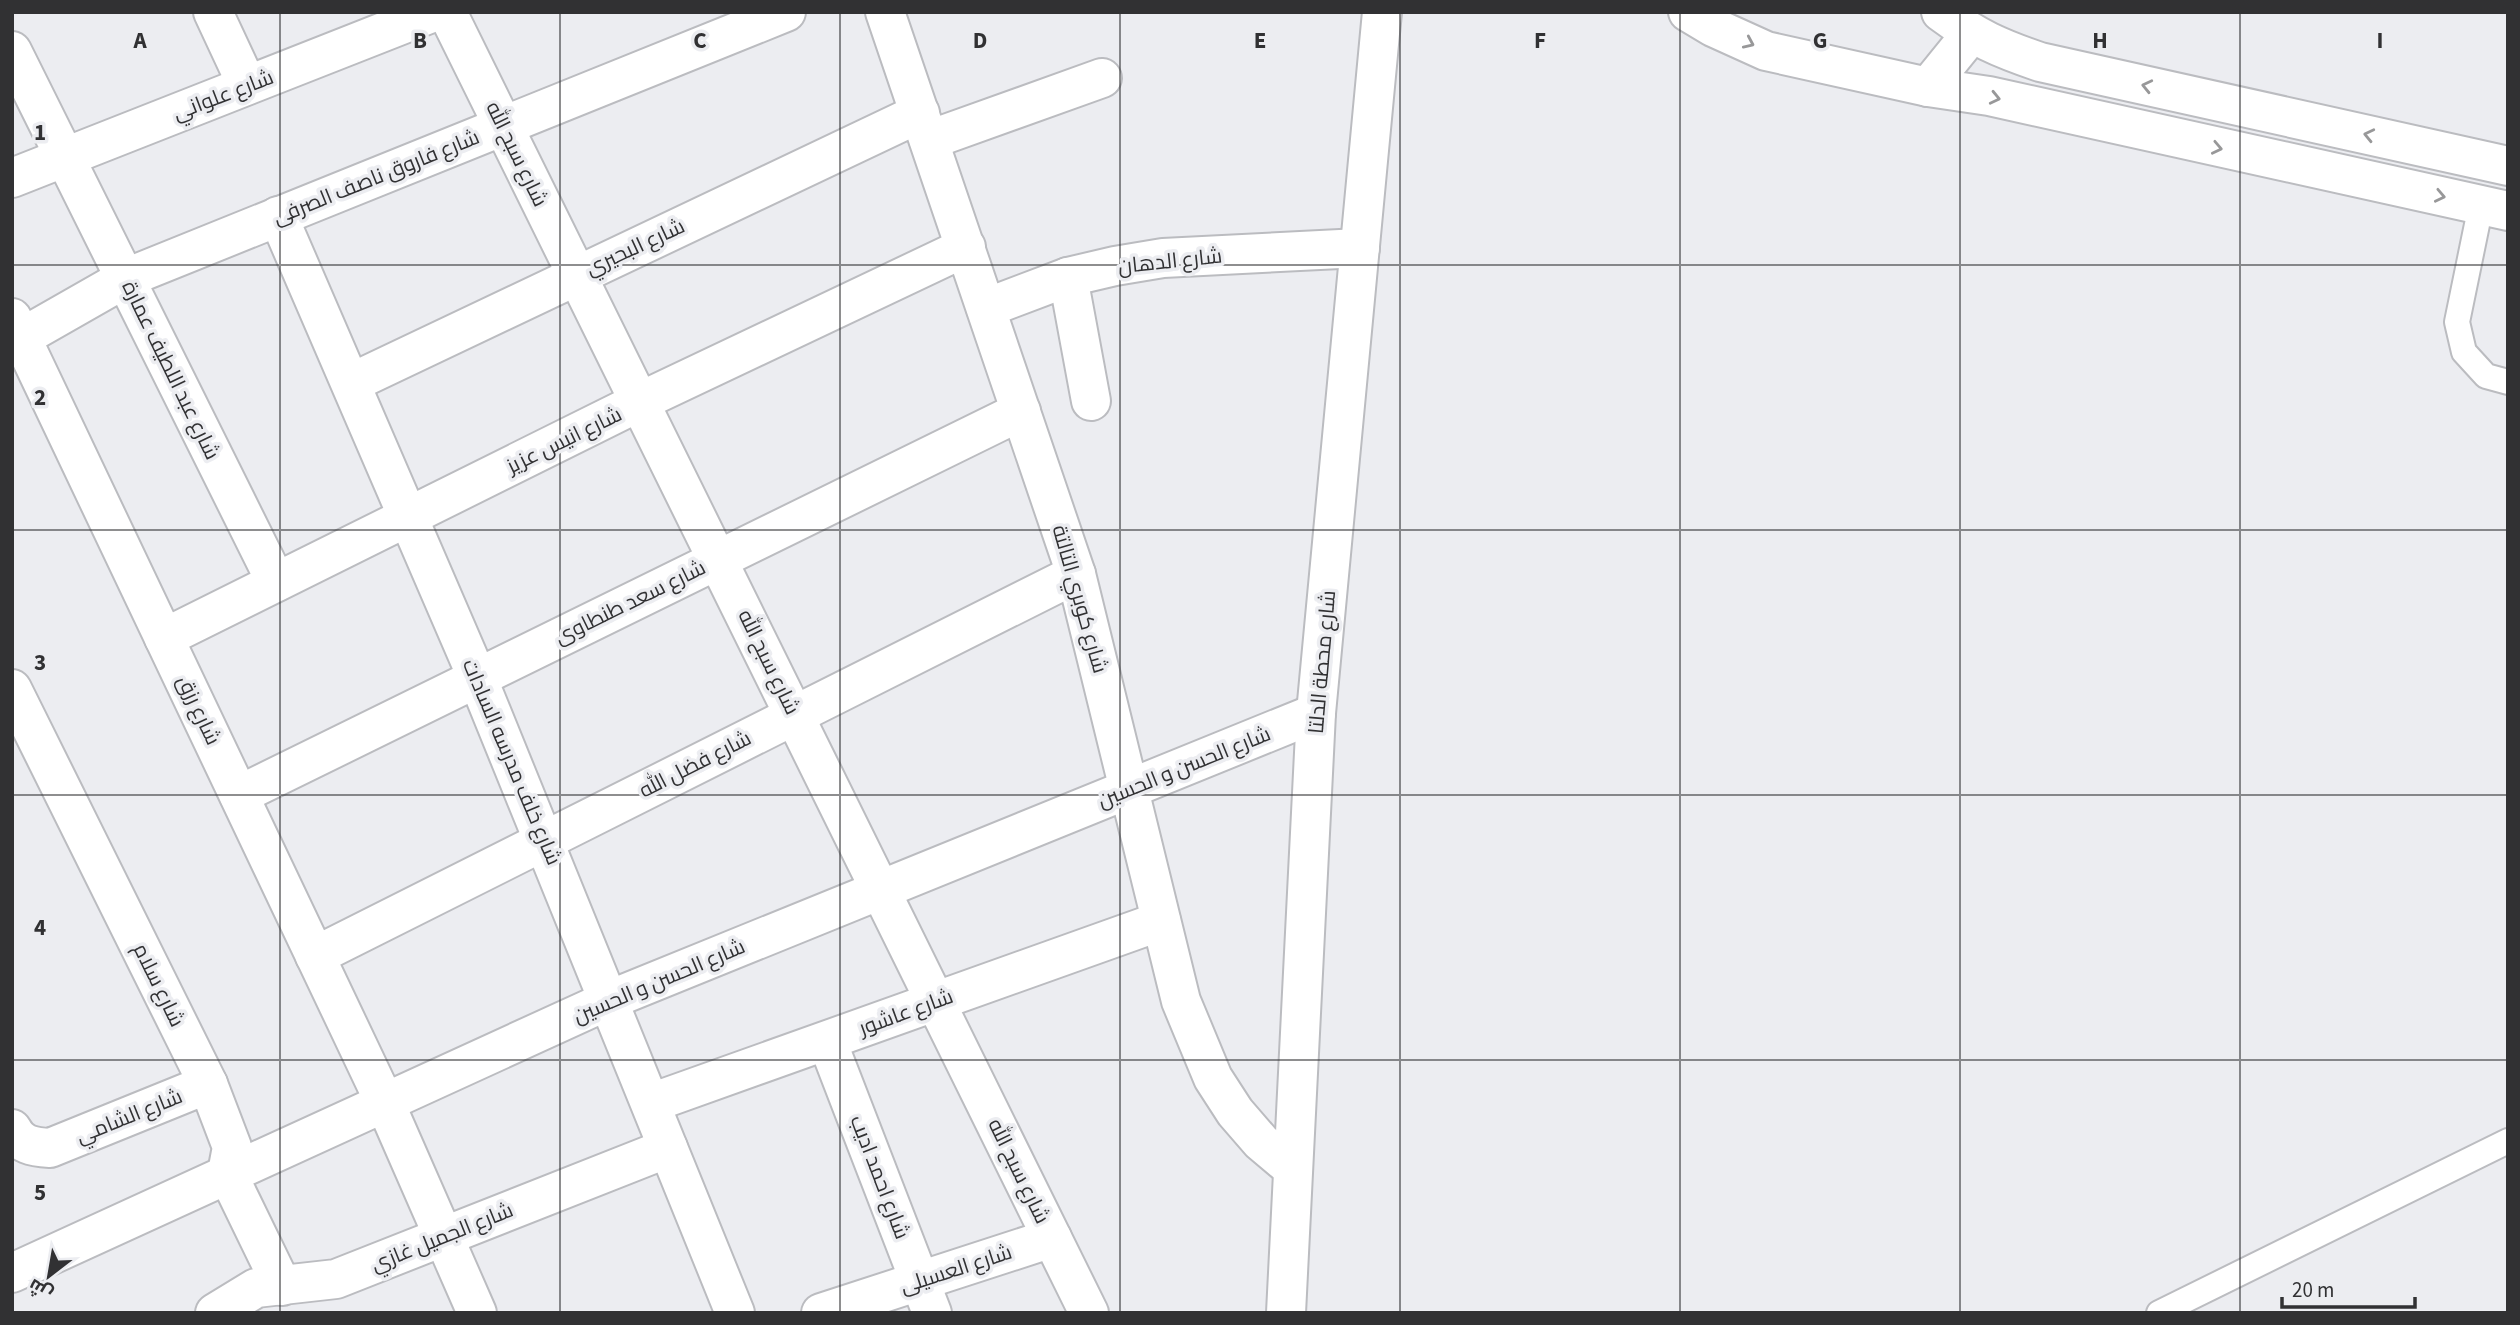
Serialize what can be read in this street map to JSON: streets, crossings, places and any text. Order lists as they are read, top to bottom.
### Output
{
  "streets": {
    "street": [
      "شارع علواني",
      "شارع سبح الله",
      "شارع فاروق ناصف الصرفى",
      "شارع البحيري",
      "شارع الدهان",
      "شارع عبد اللطيف عمارة",
      "شارع انيس عزيز",
      "شارع كوبري التالتة",
      "شارع سعد طنطاوى",
      "شارع محطة الدلتا",
      "شارع رزق",
      "شارع خلف مدرسه السادات",
      "شارع فضل الله",
      "شارع الحسن و الحسين",
      "شارع سلام",
      "شارع عاشور",
      "شارع الشامي",
      "شارع احمد اديب",
      "شارع الجميل غازي",
      "شارع العسيلى"
    ]
  },
  "crossings": [
    ["شارع علواني", "شارع عبد اللطيف عمارة"],
    ["شارع سبح الله", "شارع فاروق ناصف الصرفى"],
    ["شارع سبح الله", "شارع البحيري"],
    ["شارع سبح الله", "شارع انيس عزيز"],
    ["شارع سبح الله", "شارع سعد طنطاوى"],
    ["شارع سبح الله", "شارع فضل الله"],
    ["شارع سبح الله", "شارع الحسن و الحسين"],
    ["شارع سبح الله", "شارع عاشور"],
    ["شارع سبح الله", "شارع العسيلى"],
    ["شارع فاروق ناصف الصرفى", "شارع عبد اللطيف عمارة"],
    ["شارع فاروق ناصف الصرفى", "شارع رزق"],
    ["شارع فاروق ناصف الصرفى", "شارع خلف مدرسه السادات"],
    ["شارع البحيري", "شارع كوبري التالتة"],
    ["شارع البحيري", "شارع خلف مدرسه السادات"],
    ["شارع الدهان", "شارع كوبري التالتة"],
    ["شارع الدهان", "شارع محطة الدلتا"],
    ["شارع عبد اللطيف عمارة", "شارع انيس عزيز"],
    ["شارع انيس عزيز", "شارع كوبري التالتة"],
    ["شارع انيس عزيز", "شارع رزق"],
    ["شارع انيس عزيز", "شارع خلف مدرسه السادات"],
    ["شارع كوبري التالتة", "شارع سعد طنطاوى"],
    ["شارع كوبري التالتة", "شارع محطة الدلتا"],
    ["شارع كوبري التالتة", "شارع فضل الله"],
    ["شارع كوبري التالتة", "شارع الحسن و الحسين"],
    ["شارع كوبري التالتة", "شارع عاشور"],
    ["شارع سعد طنطاوى", "شارع رزق"],
    ["شارع سعد طنطاوى", "شارع خلف مدرسه السادات"],
    ["شارع محطة الدلتا", "شارع الحسن و الحسين"],
    ["شارع رزق", "شارع فضل الله"],
    ["شارع رزق", "شارع الحسن و الحسين"],
    ["شارع رزق", "شارع الجميل غازي"],
    ["شارع خلف مدرسه السادات", "شارع فضل الله"],
    ["شارع خلف مدرسه السادات", "شارع الحسن و الحسين"],
    ["شارع خلف مدرسه السادات", "شارع عاشور"],
    ["شارع خلف مدرسه السادات", "شارع الجميل غازي"],
    ["شارع الحسن و الحسين", "شارع سلام"],
    ["شارع سلام", "شارع الشامي"],
    ["شارع سلام", "شارع الجميل غازي"],
    ["شارع عاشور", "شارع احمد اديب"],
    ["شارع احمد اديب", "شارع العسيلى"]
  ],
  "scale_bar": "20 m",
  "north": "bottom left",
  "grid": {
    "columns": [
      "A",
      "B",
      "C",
      "D",
      "E",
      "F",
      "G",
      "H",
      "I"
    ],
    "rows": [
      "1",
      "2",
      "3",
      "4",
      "5"
    ]
  }
}
